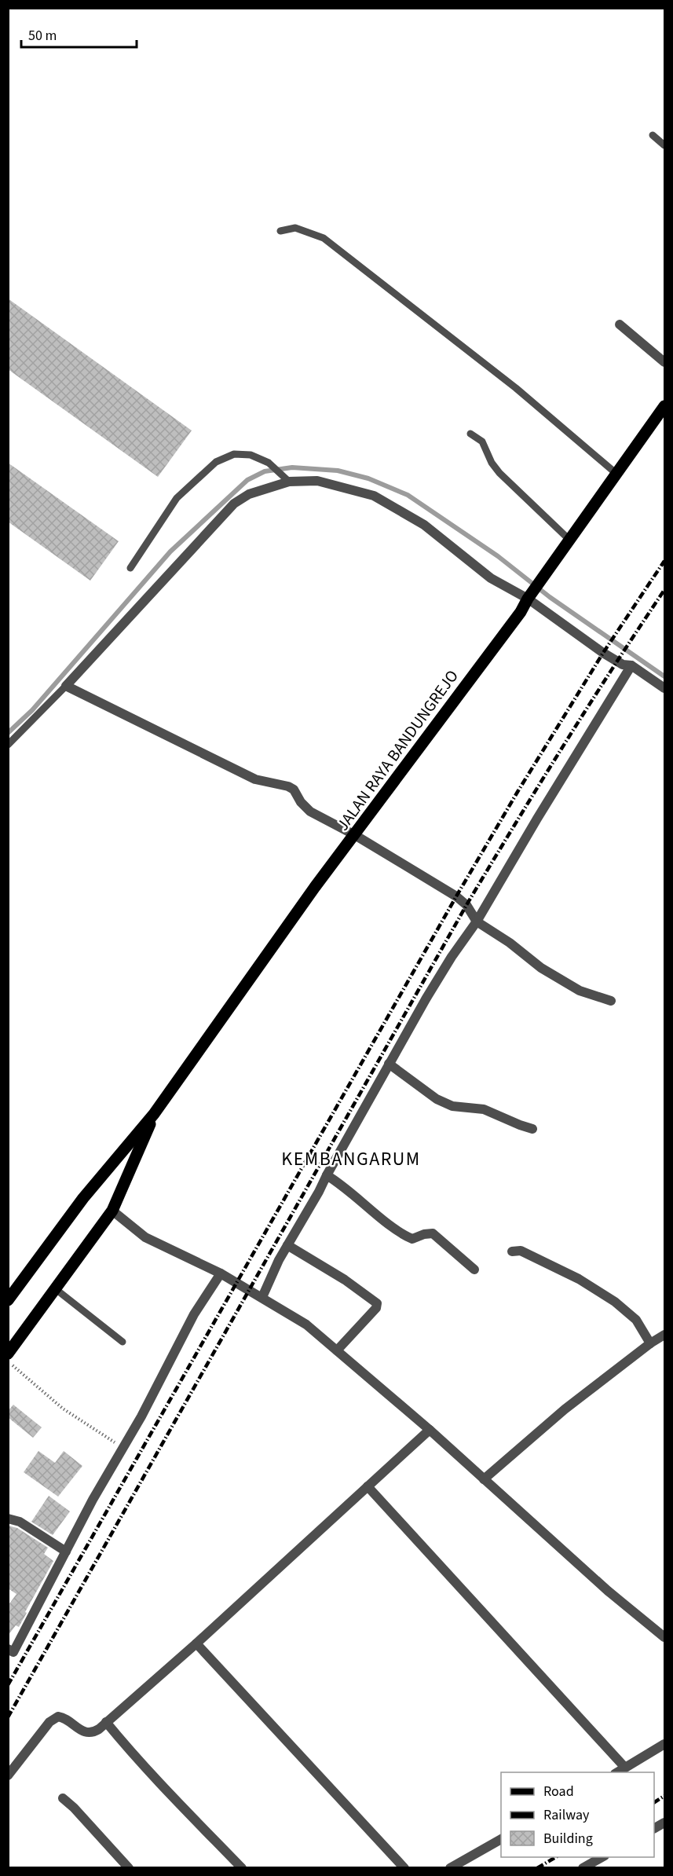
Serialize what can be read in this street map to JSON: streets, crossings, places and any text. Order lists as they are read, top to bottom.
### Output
{
  "streets": {
    "main road": ["JALAN RAYA BANDUNGREJO"]
  },
  "districts": ["KEMBANGARUM"],
  "legend": ["Road", "Railway", "Building"],
  "scale_bar": "50 m"
}
